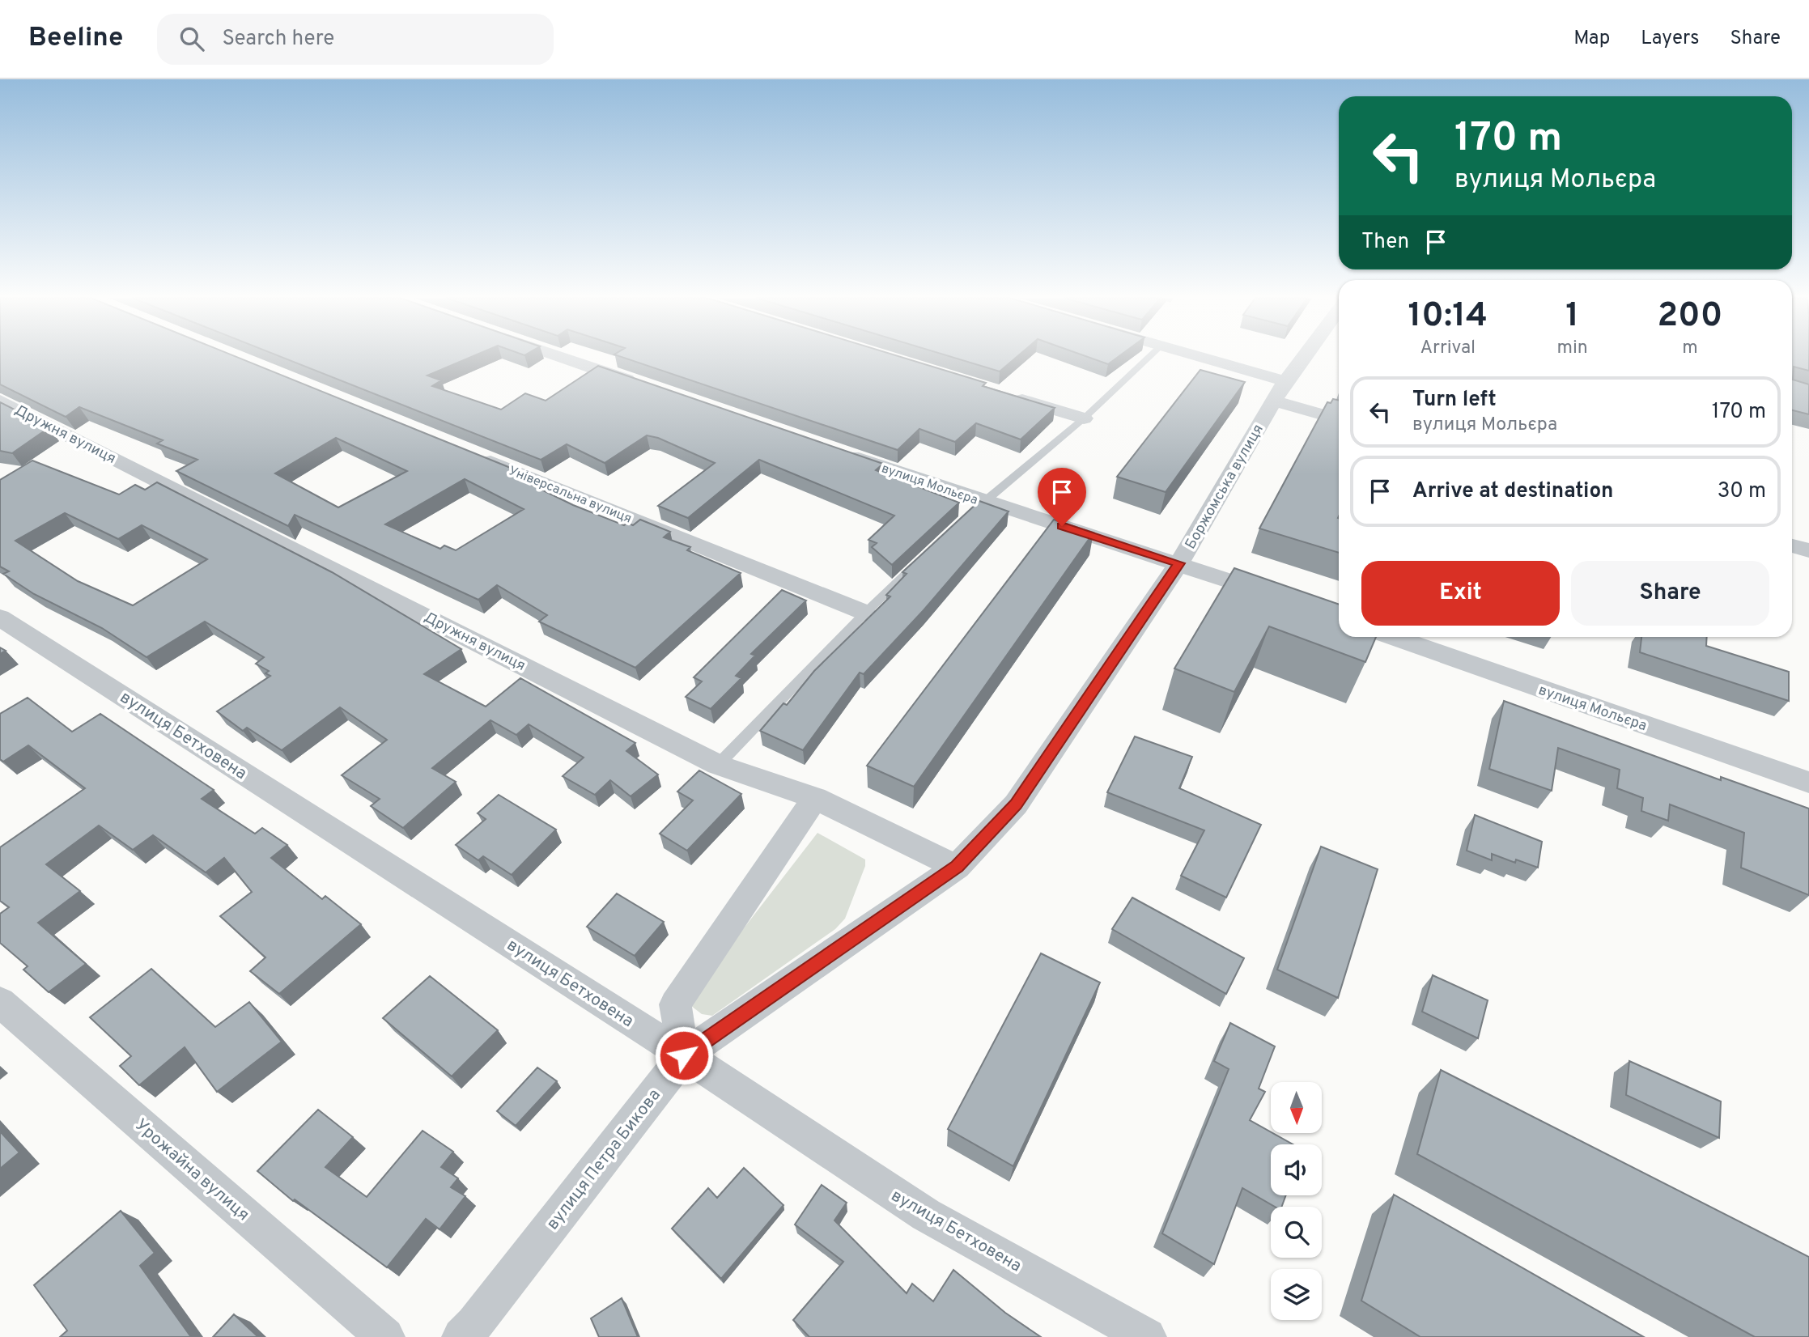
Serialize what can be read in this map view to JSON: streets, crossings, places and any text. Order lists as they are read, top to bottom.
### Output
{
  "streets": {
    "street": [
      "Дружня вулиця",
      "вулиця Мольєра",
      "Боржомська вулиця",
      "Універсальна вулиця",
      "вулиця Бетховена",
      "вулиця Петра Бикова",
      "Урожайна вулиця"
    ]
  },
  "crossings": [
    ["Дружня вулиця", "Боржомська вулиця"],
    ["вулиця Мольєра", "Боржомська вулиця"],
    ["Боржомська вулиця", "вулиця Бетховена"],
    ["Боржомська вулиця", "вулиця Петра Бикова"],
    ["вулиця Бетховена", "вулиця Петра Бикова"]
  ],
  "north": "bottom",
  "page": {
    "header": "Beeline",
    "search": "Search here",
    "nav": ["Map", "Layers", "Share"],
    "turn": ["170 m", "вулиця Мольєра"],
    "then": "Then",
    "eta": [
      "10:14",
      "Arrival",
      "1",
      "min",
      "200",
      "m"
    ],
    "list": [
      {
        "name": "Turn left",
        "note": "вулиця Мольєра",
        "value": "170 m"
      },
      {
        "name": "Arrive at destination",
        "value": "30 m"
      }
    ],
    "buttons": ["Exit", "Share"]
  }
}
